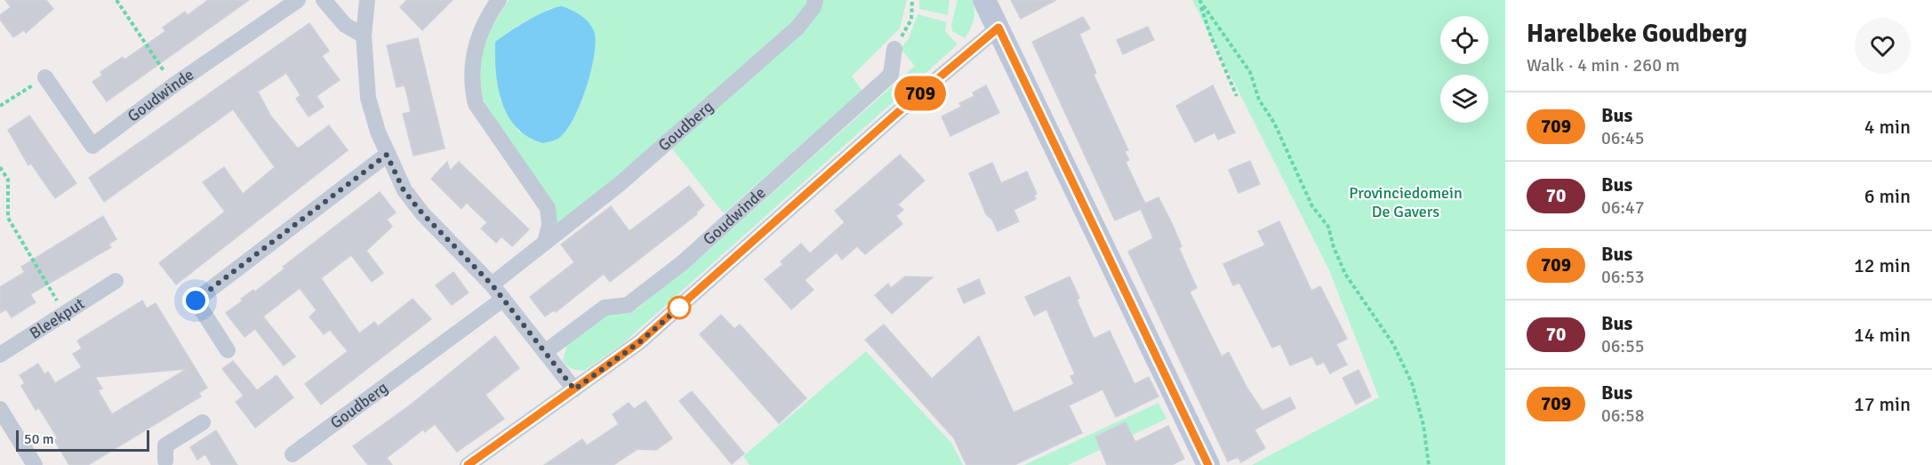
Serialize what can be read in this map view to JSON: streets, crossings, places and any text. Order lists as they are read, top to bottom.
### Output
{
  "streets": {
    "street": ["Goudwinde", "Goudberg", "Bleekput"]
  },
  "parks": ["Provinciedomein De Gavers"],
  "lines": ["bus line 709"],
  "scale_bar": "50 m",
  "page": {
    "on_map": "709",
    "heading": ["Harelbeke Goudberg", "Walk · 4 min · 260 m"],
    "list": [
      {
        "mark": "709",
        "name": "Bus",
        "note": "06:45",
        "value": "4 min"
      },
      {
        "mark": "70",
        "name": "Bus",
        "note": "06:47",
        "value": "6 min"
      },
      {
        "mark": "709",
        "name": "Bus",
        "note": "06:53",
        "value": "12 min"
      },
      {
        "mark": "70",
        "name": "Bus",
        "note": "06:55",
        "value": "14 min"
      },
      {
        "mark": "709",
        "name": "Bus",
        "note": "06:58",
        "value": "17 min"
      }
    ],
    "scale": "50 m"
  }
}
